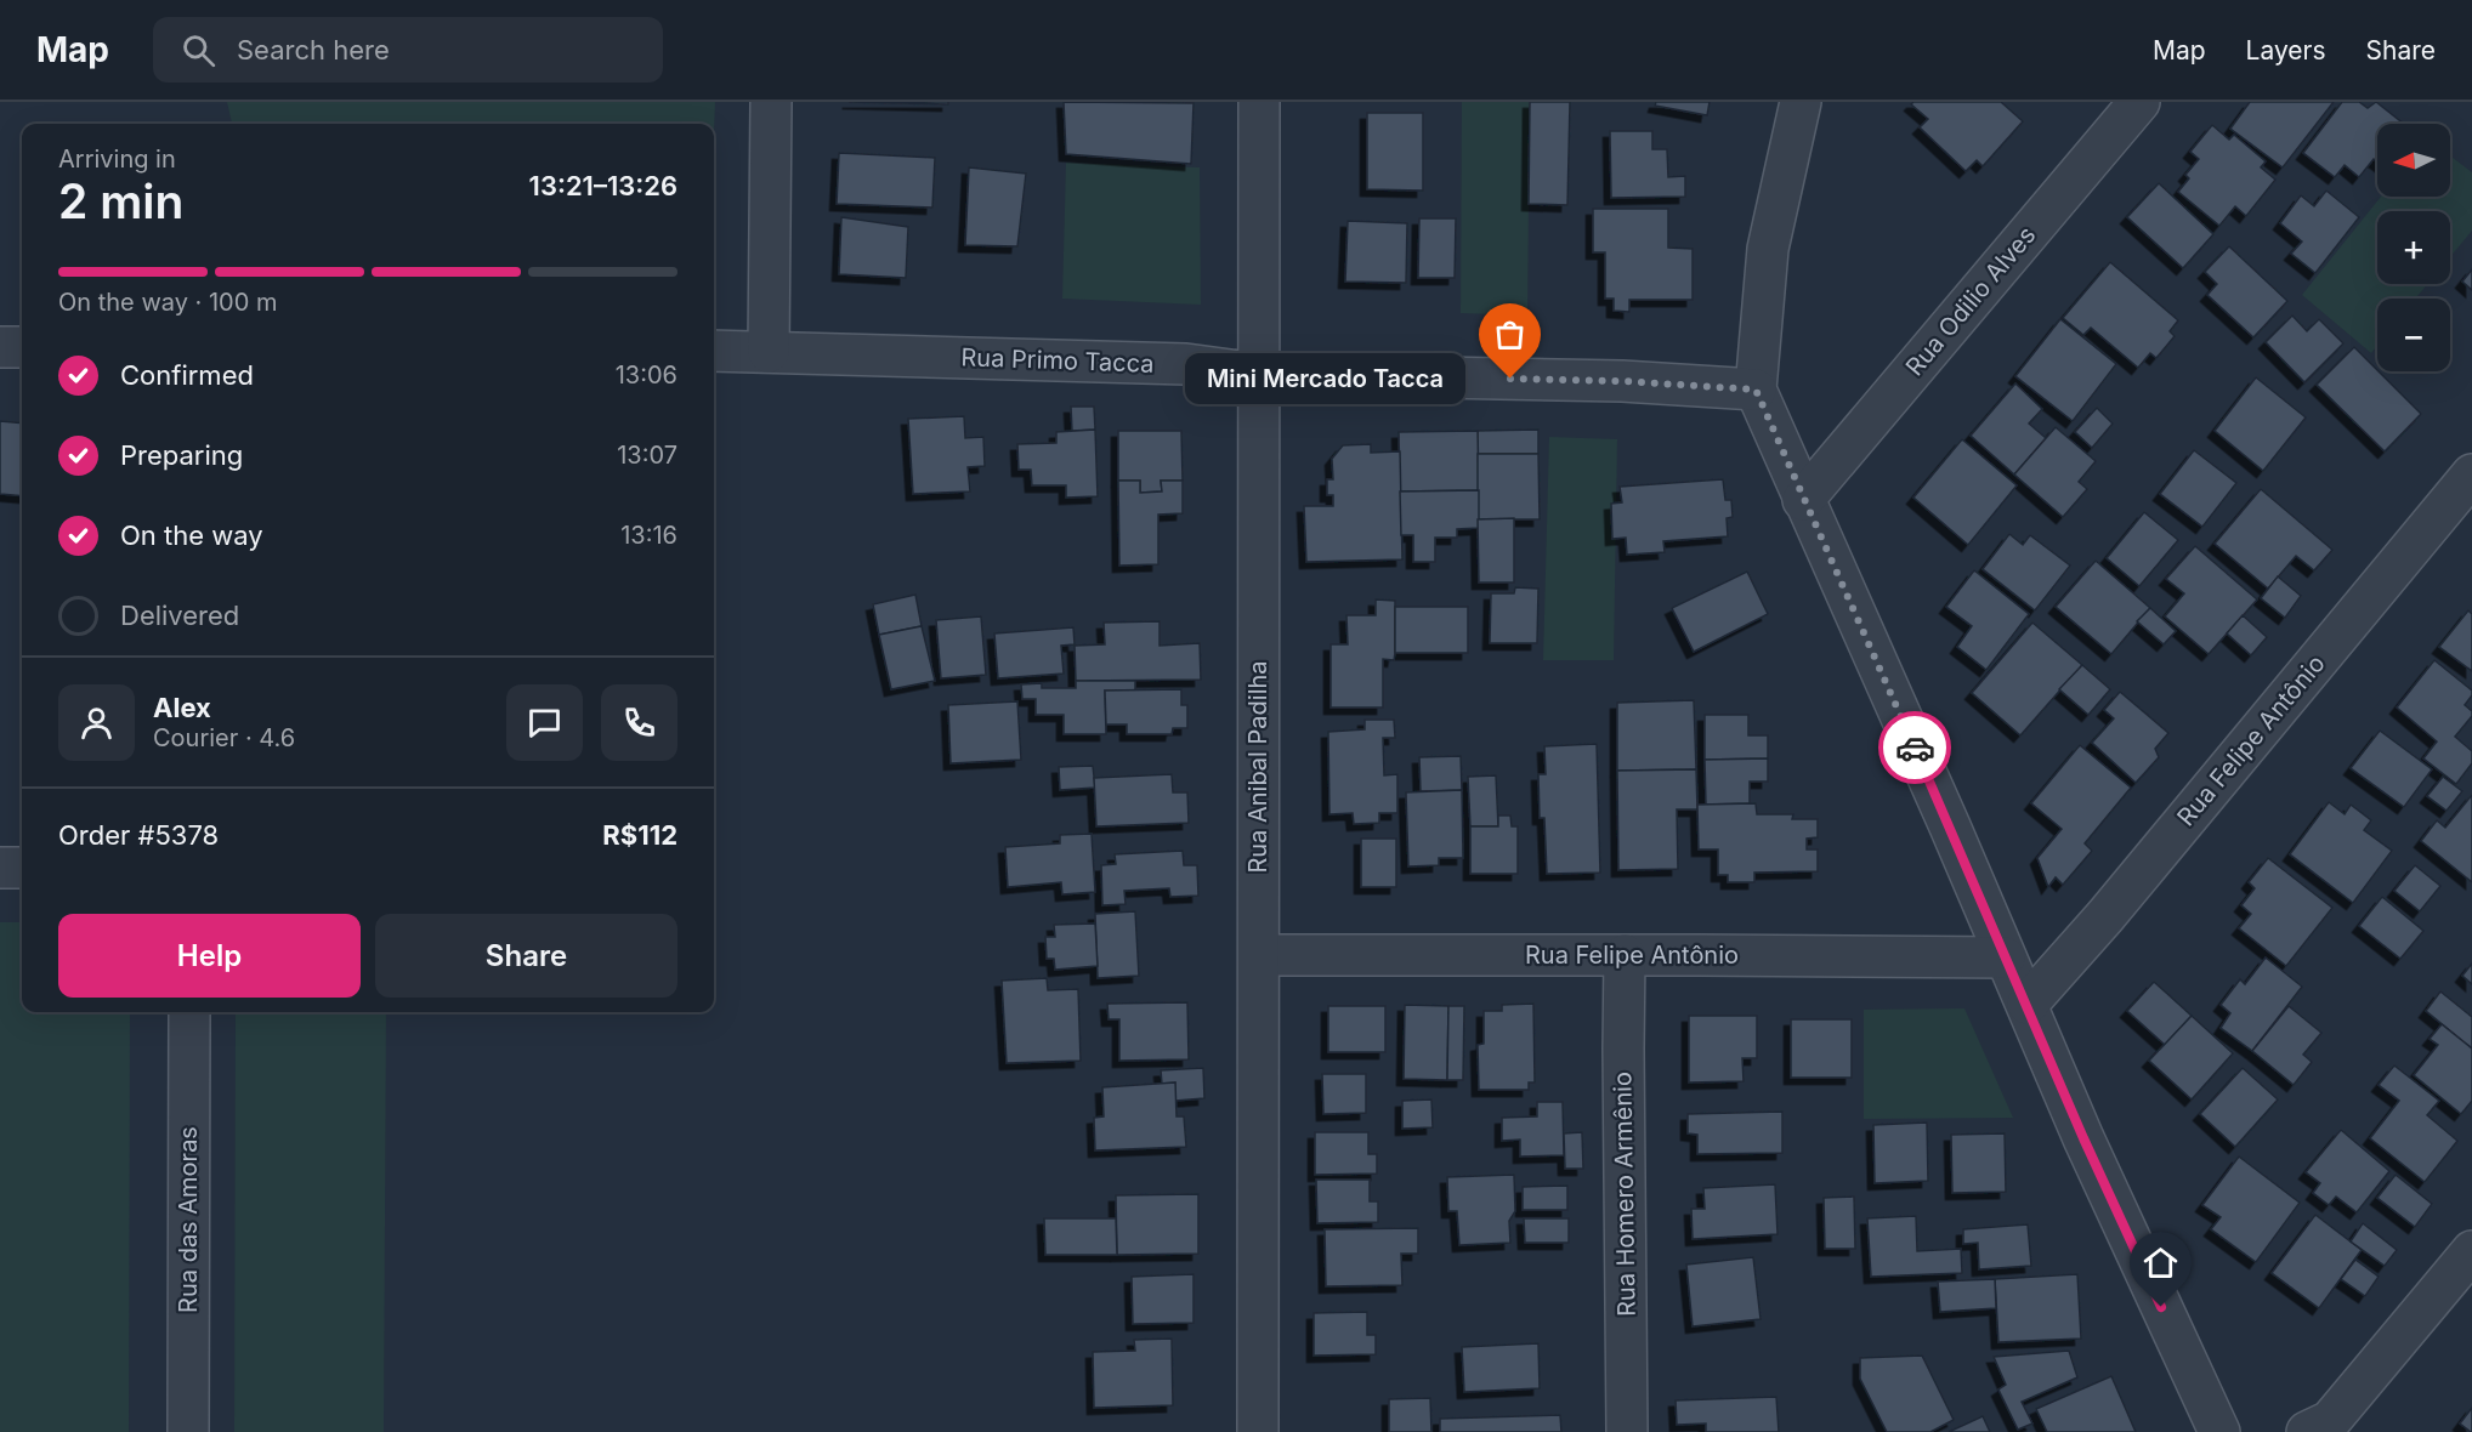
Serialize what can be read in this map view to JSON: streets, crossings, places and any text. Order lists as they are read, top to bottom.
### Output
{
  "streets": {
    "street": [
      "Rua Odilio Alves",
      "Rua Primo Tacca",
      "Rua Felipe Antônio",
      "Rua Anibal Padilha",
      "Rua Homero Armênio",
      "Rua das Amoras"
    ]
  },
  "crossings": [
    ["Rua Primo Tacca", "Rua Anibal Padilha"],
    ["Rua Felipe Antônio", "Rua Anibal Padilha"],
    ["Rua Felipe Antônio", "Rua Homero Armênio"]
  ],
  "places": ["Mini Mercado Tacca"],
  "north": "left",
  "page": {
    "header": "Map",
    "search": "Search here",
    "nav": ["Map", "Layers", "Share"],
    "map_buttons": ["+", "−"],
    "heading": ["2 min", "Arriving in", "13:21–13:26"],
    "panel": [
      "Alex",
      "Courier · 4.6",
      "Order #5378",
      "R$112"
    ],
    "bar": "On the way · 100 m",
    "list": [
      ["Confirmed", "13:06"],
      ["Preparing", "13:07"],
      ["On the way", "13:16"],
      "Delivered"
    ],
    "bubble": "Mini Mercado Tacca",
    "buttons": ["Help", "Share"]
  }
}
